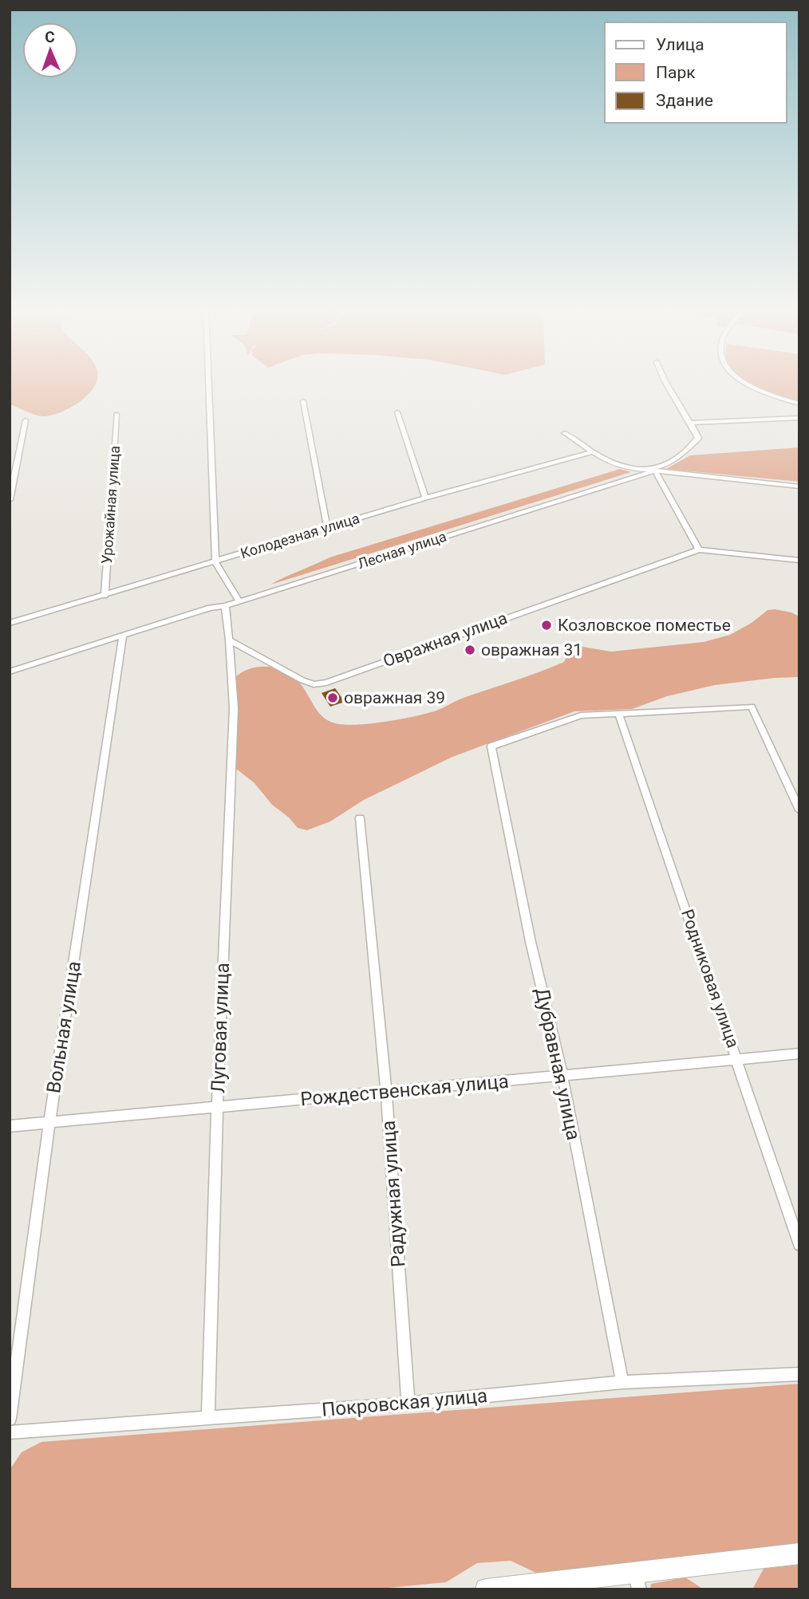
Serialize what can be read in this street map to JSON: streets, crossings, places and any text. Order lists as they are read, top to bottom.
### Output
{
  "streets": {
    "street": [
      "Урожайная улица",
      "Колодезная улица",
      "Лесная улица",
      "Овражная улица",
      "Родниковая улица",
      "Вольная улица",
      "Луговая улица",
      "Дубравная улица",
      "Рождественская улица",
      "Радужная улица",
      "Покровская улица"
    ]
  },
  "crossings": [
    ["Урожайная улица", "Колодезная улица"],
    ["Лесная улица", "Вольная улица"],
    ["Овражная улица", "Луговая улица"],
    ["Родниковая улица", "Дубравная улица"],
    ["Родниковая улица", "Рождественская улица"],
    ["Вольная улица", "Рождественская улица"],
    ["Луговая улица", "Рождественская улица"],
    ["Луговая улица", "Покровская улица"],
    ["Дубравная улица", "Рождественская улица"],
    ["Дубравная улица", "Покровская улица"],
    ["Рождественская улица", "Радужная улица"],
    ["Радужная улица", "Покровская улица"]
  ],
  "places": ["Козловское поместье", "овражная 31", "овражная 39"],
  "legend": ["Улица", "Парк", "Здание"],
  "north": "top"
}
